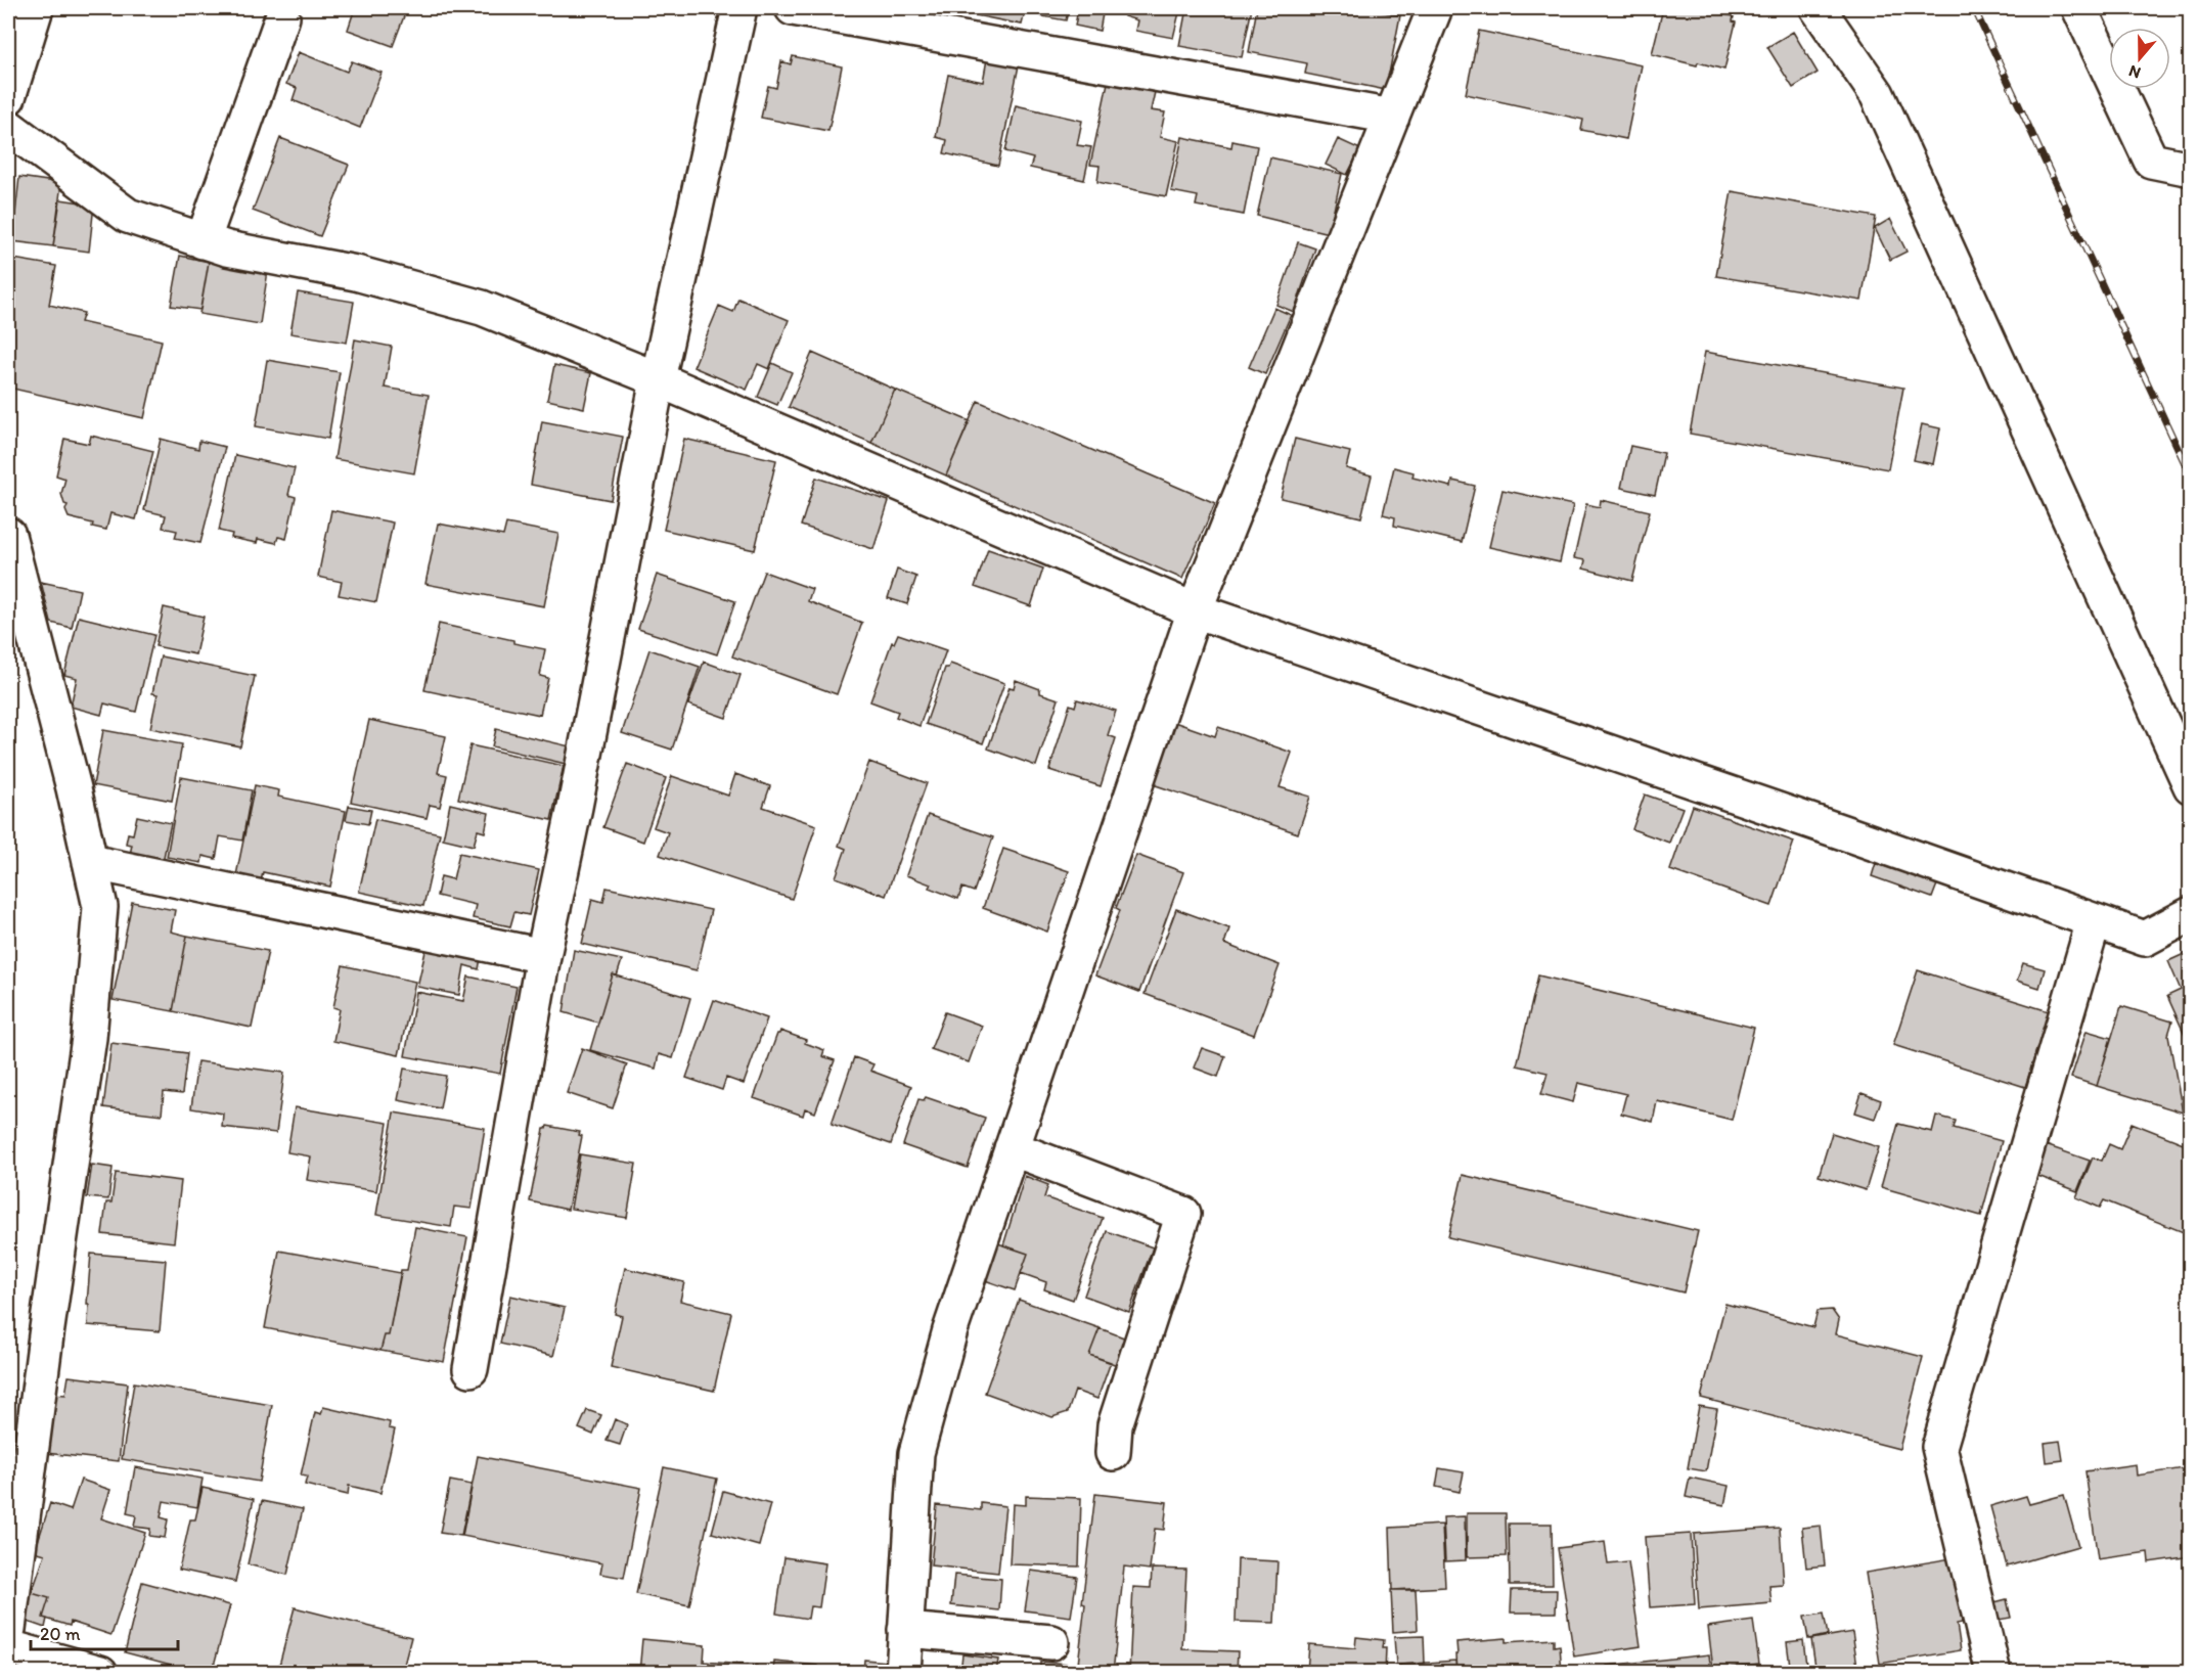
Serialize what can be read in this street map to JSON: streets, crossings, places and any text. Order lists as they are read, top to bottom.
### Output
{
  "scale_bar": "20 m",
  "north": "bottom"
}
